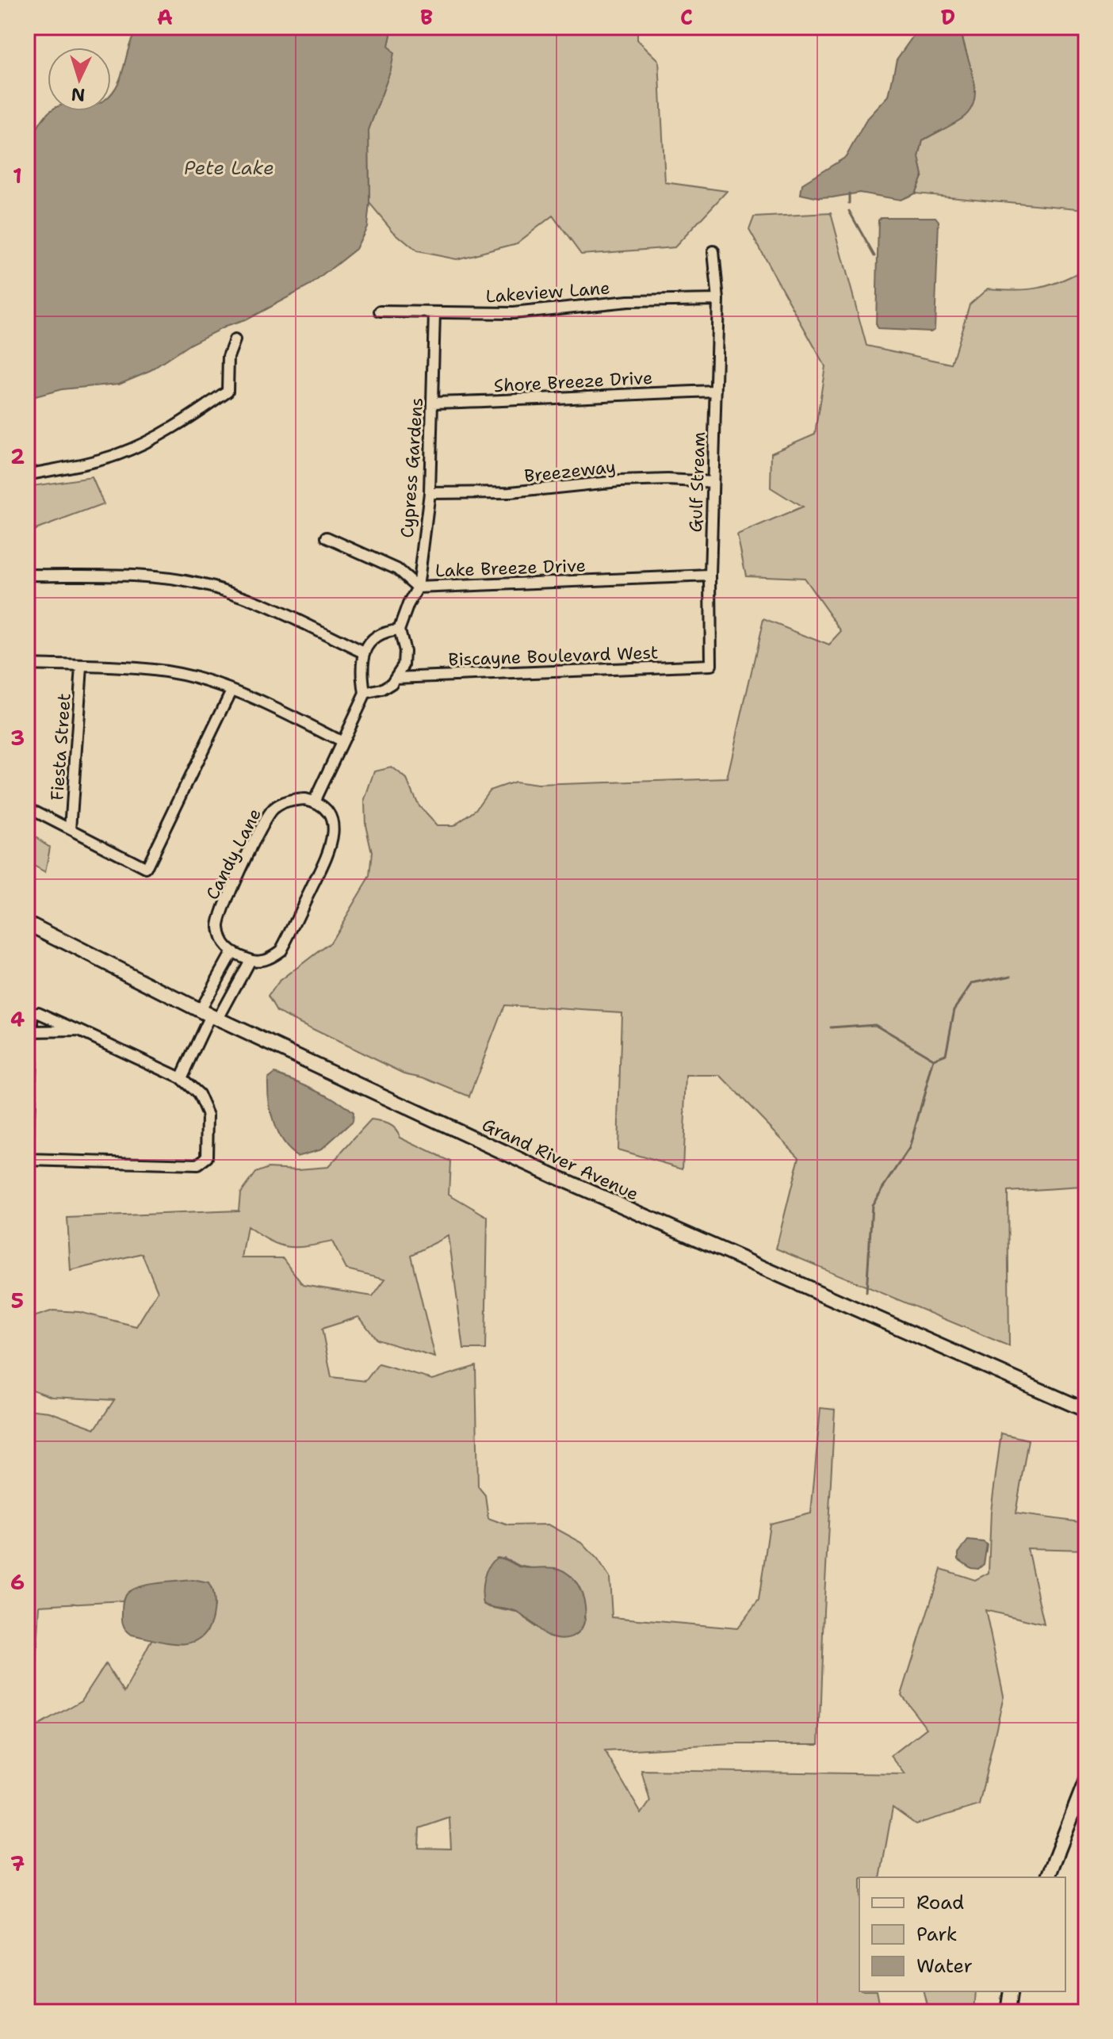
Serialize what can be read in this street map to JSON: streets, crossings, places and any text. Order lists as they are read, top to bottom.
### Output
{
  "streets": {
    "main road": ["Grand River Avenue"],
    "street": [
      "Lakeview Lane",
      "Shore Breeze Drive",
      "Cypress Gardens",
      "Breezeway",
      "Gulf Stream",
      "Lake Breeze Drive",
      "Biscayne Boulevard West",
      "Fiesta Street",
      "Candy Lane"
    ]
  },
  "crossings": [
    ["Lakeview Lane", "Cypress Gardens"],
    ["Lakeview Lane", "Gulf Stream"],
    ["Shore Breeze Drive", "Cypress Gardens"],
    ["Shore Breeze Drive", "Gulf Stream"],
    ["Cypress Gardens", "Breezeway"],
    ["Cypress Gardens", "Lake Breeze Drive"],
    ["Breezeway", "Gulf Stream"],
    ["Gulf Stream", "Lake Breeze Drive"],
    ["Gulf Stream", "Biscayne Boulevard West"]
  ],
  "water": ["Pete Lake"],
  "legend": ["Road", "Park", "Water"],
  "north": "bottom",
  "grid": {
    "columns": [
      "A",
      "B",
      "C",
      "D"
    ],
    "rows": [
      "1",
      "2",
      "3",
      "4",
      "5",
      "6",
      "7"
    ]
  }
}
